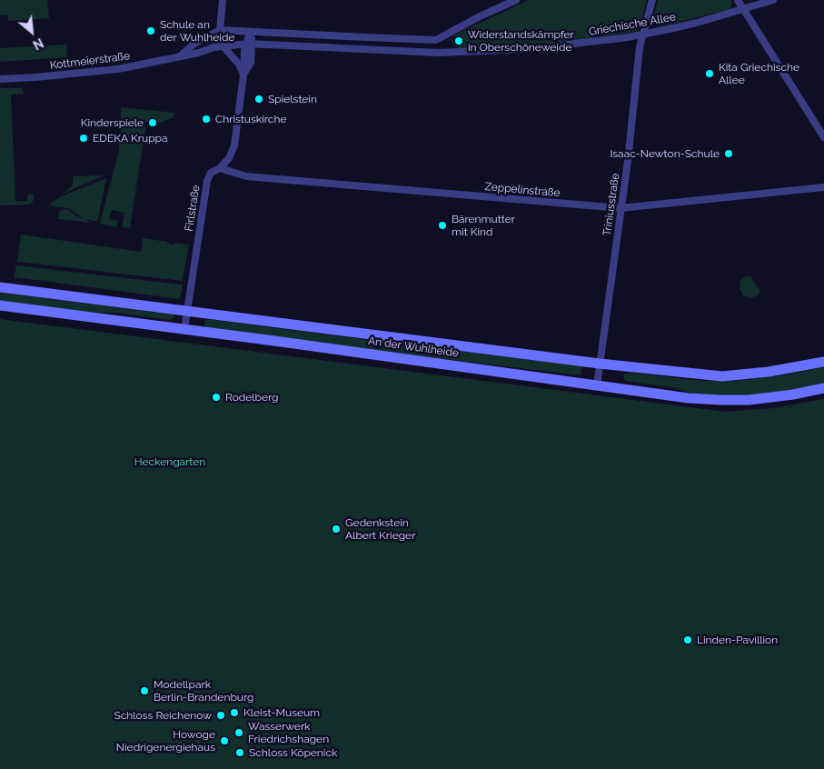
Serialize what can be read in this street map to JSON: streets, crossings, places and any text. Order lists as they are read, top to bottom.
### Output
{
  "streets": {
    "main road": ["An der Wuhlheide"],
    "street": [
      "Griechische Allee",
      "Kottmeierstraße",
      "Zeppelinstraße",
      "Triniusstraße",
      "Firlstraße"
    ]
  },
  "crossings": [
    ["Griechische Allee", "Kottmeierstraße"],
    ["Griechische Allee", "Triniusstraße"],
    ["Griechische Allee", "Firlstraße"],
    ["Kottmeierstraße", "Firlstraße"],
    ["Zeppelinstraße", "Triniusstraße"],
    ["Zeppelinstraße", "Firlstraße"],
    ["Triniusstraße", "An der Wuhlheide"],
    ["Firlstraße", "An der Wuhlheide"]
  ],
  "parks": ["Heckengarten"],
  "places": [
    "Schule an der Wuhlheide",
    "Widerstandskämpfer in Oberschöneweide",
    "Kita Griechische Allee",
    "Spielstein",
    "Christuskirche",
    "Kinderspiele",
    "EDEKA Kruppa",
    "Isaac-Newton-Schule",
    "Bärenmutter mit Kind",
    "Rodelberg",
    "Gedenkstein Albert Krieger",
    "Linden-Pavillion",
    "Modellpark Berlin-Brandenburg",
    "Kleist-Museum",
    "Schloss Reichenow",
    "Wasserwerk Friedrichshagen",
    "Howoge Niedrigenergiehaus",
    "Schloss Köpenick"
  ],
  "north": "bottom right"
}
